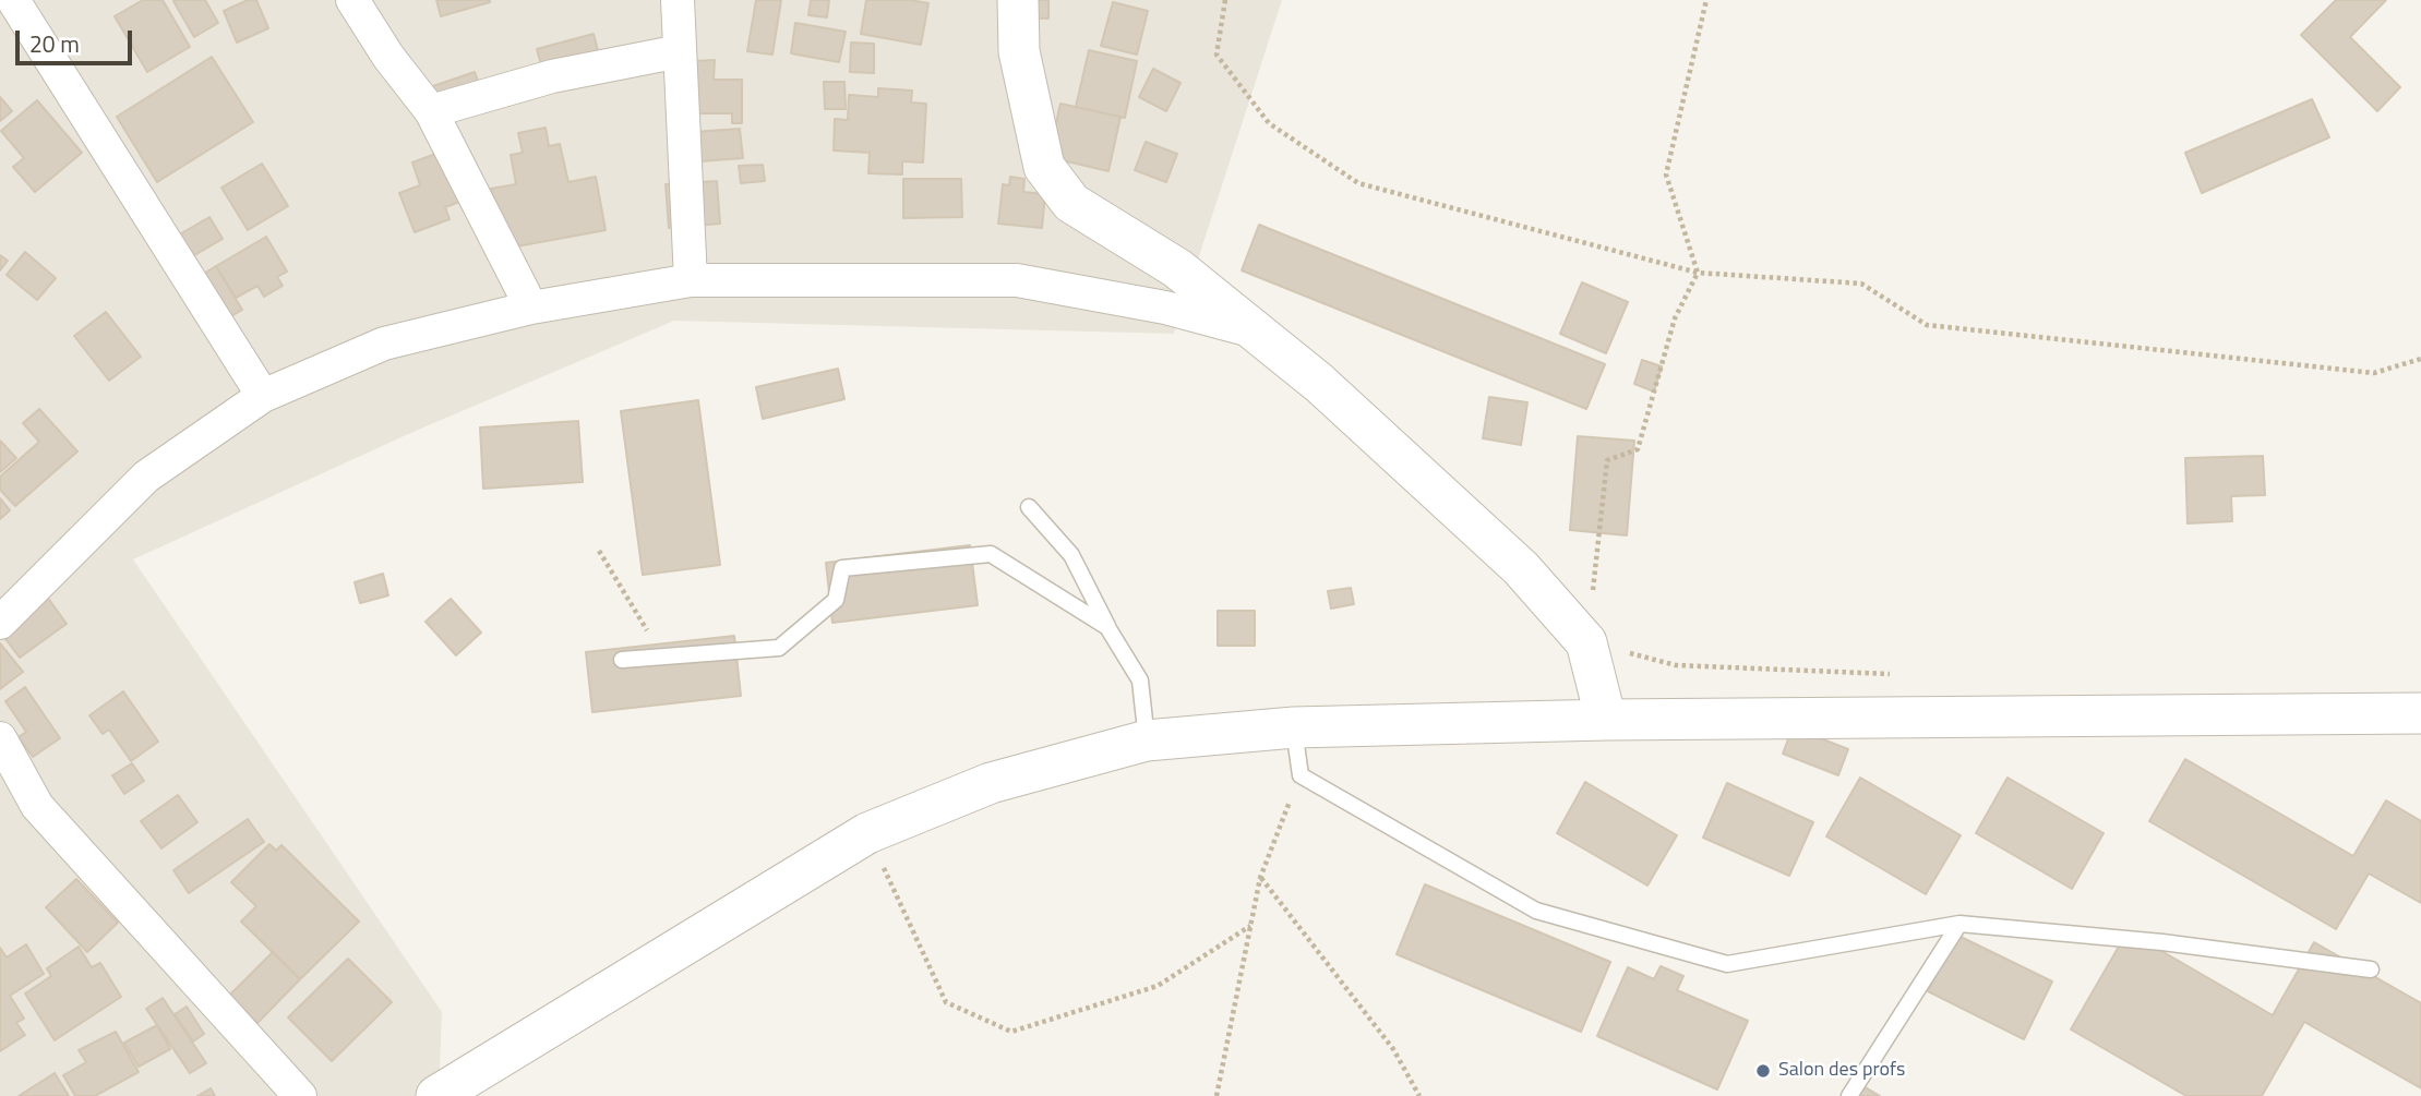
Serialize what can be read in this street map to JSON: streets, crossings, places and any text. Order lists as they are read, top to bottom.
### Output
{
  "places": ["Salon des profs"],
  "scale_bar": "20 m"
}
